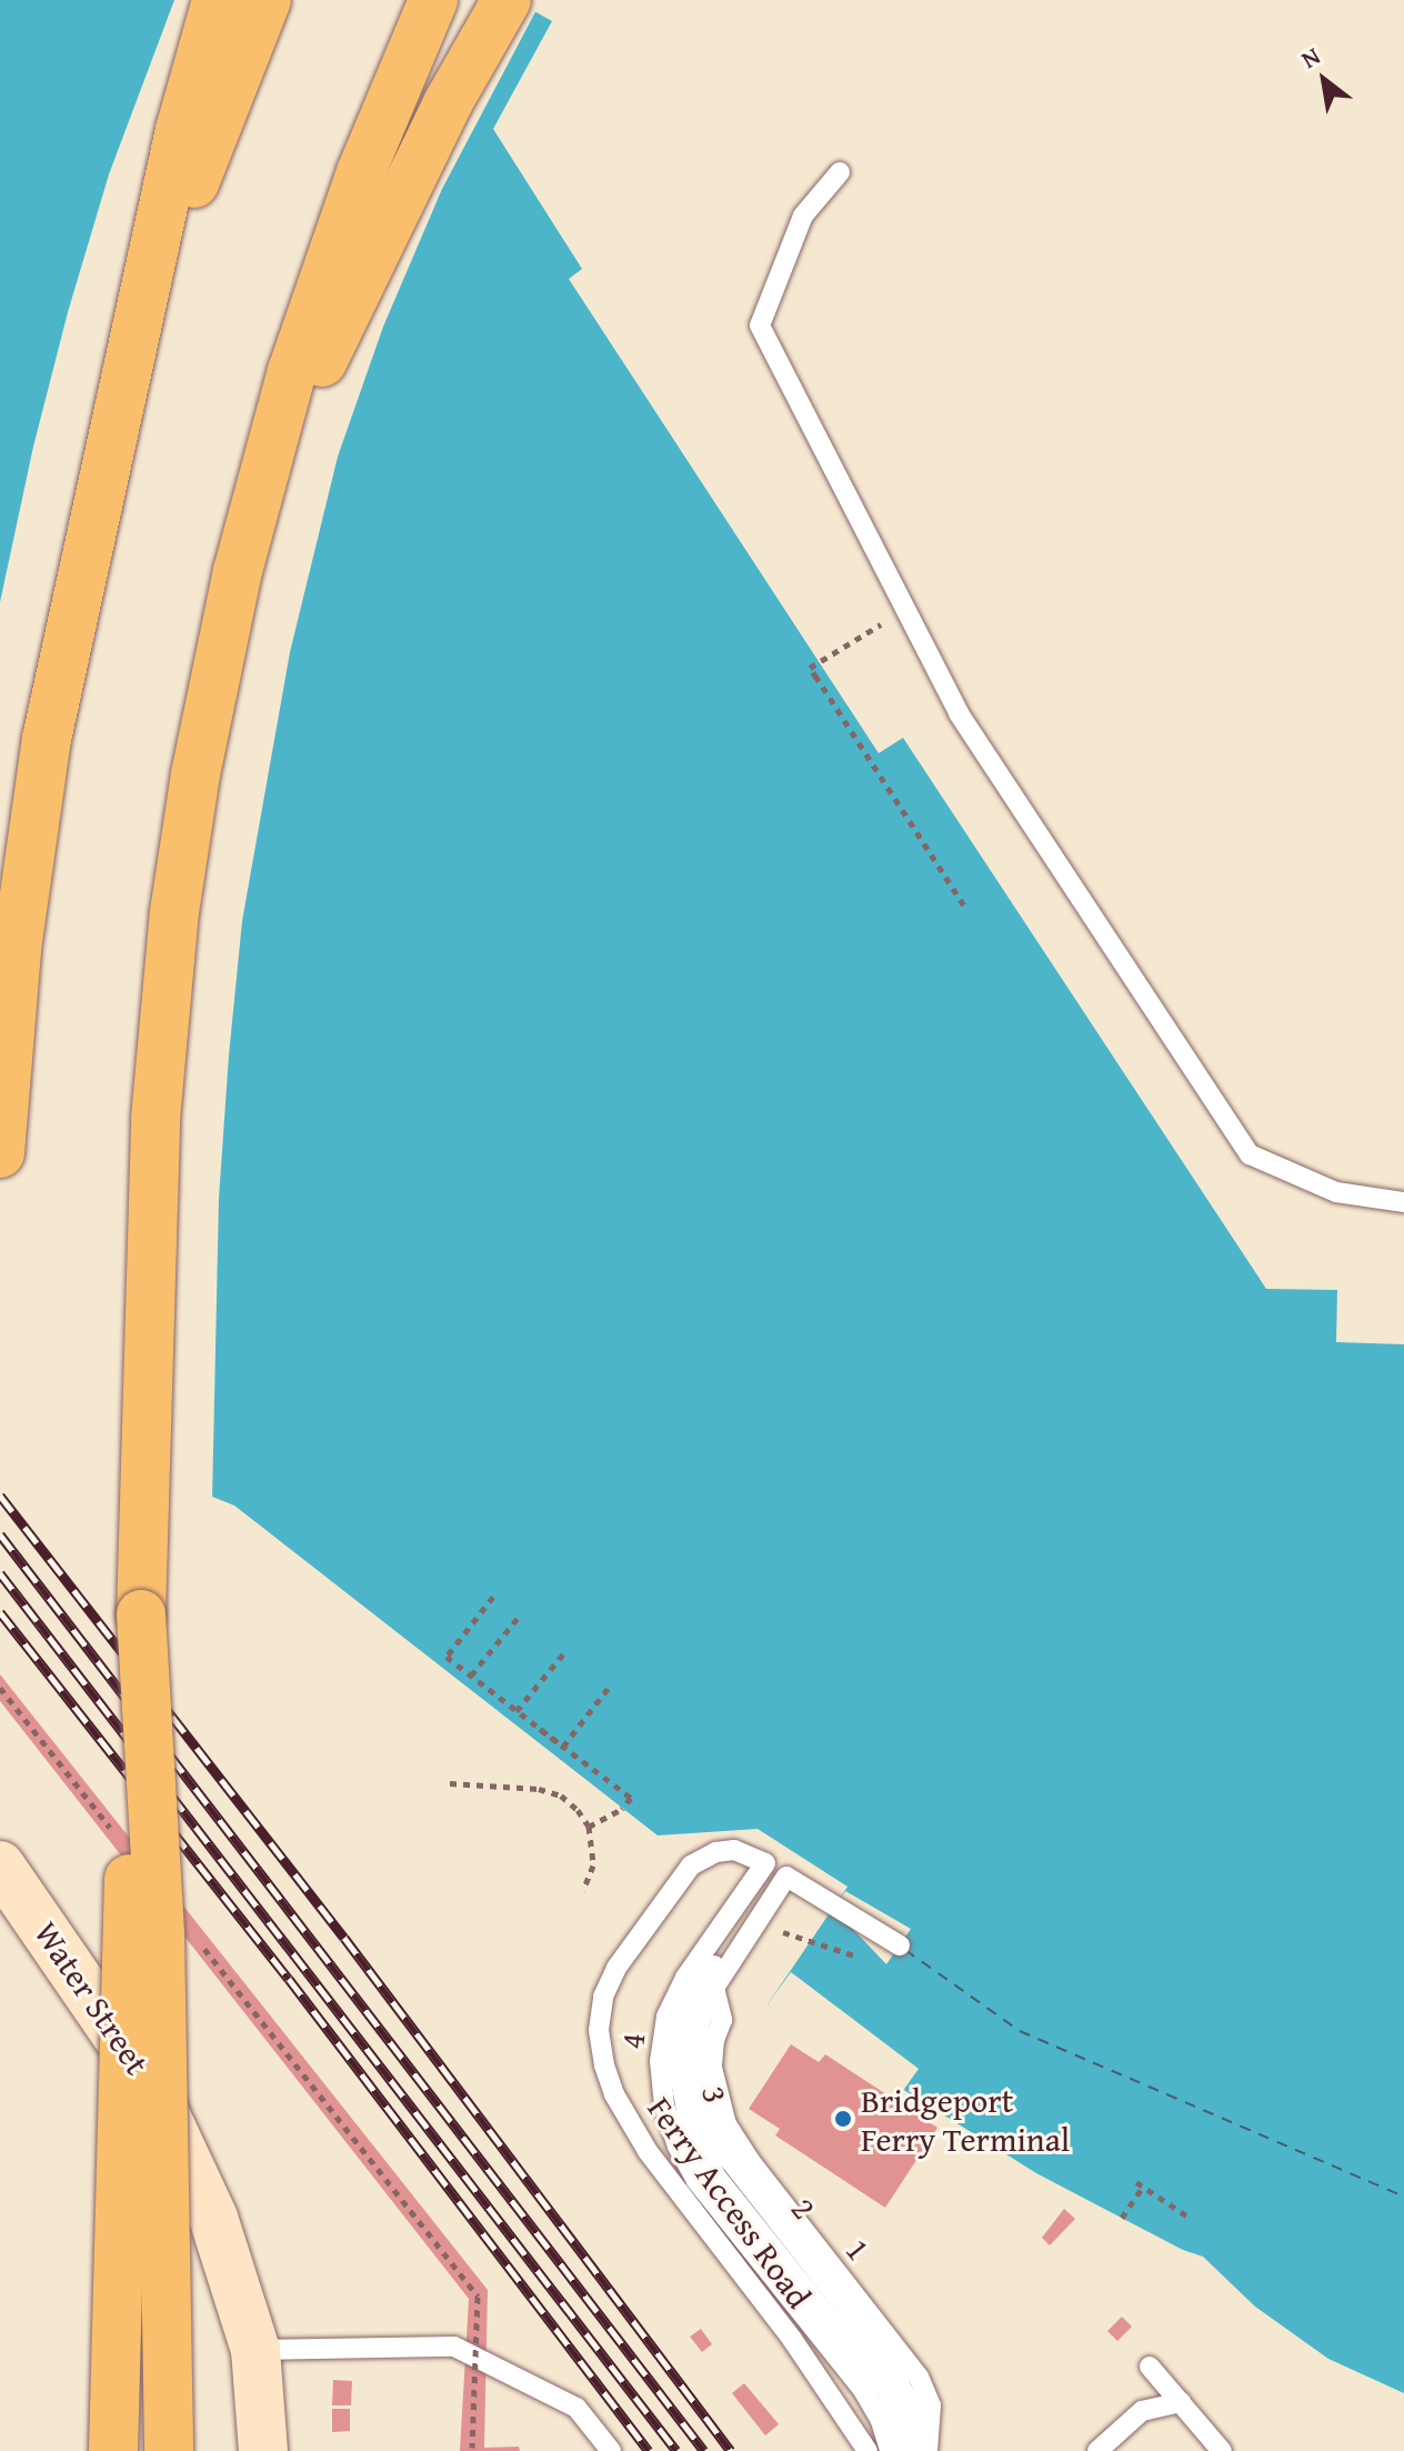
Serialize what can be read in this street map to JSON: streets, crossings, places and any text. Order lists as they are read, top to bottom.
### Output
{
  "streets": {
    "main road": ["Water Street"],
    "lane": [
      "4",
      "3",
      "Ferry Access Road",
      "2",
      "1"
    ]
  },
  "crossings": [
    ["4", "3"],
    ["4", "Ferry Access Road"],
    ["4", "2"],
    ["3", "Ferry Access Road"],
    ["3", "2"],
    ["Ferry Access Road", "2"],
    ["2", "1"]
  ],
  "places": ["Bridgeport Ferry Terminal"],
  "north": "top left"
}
